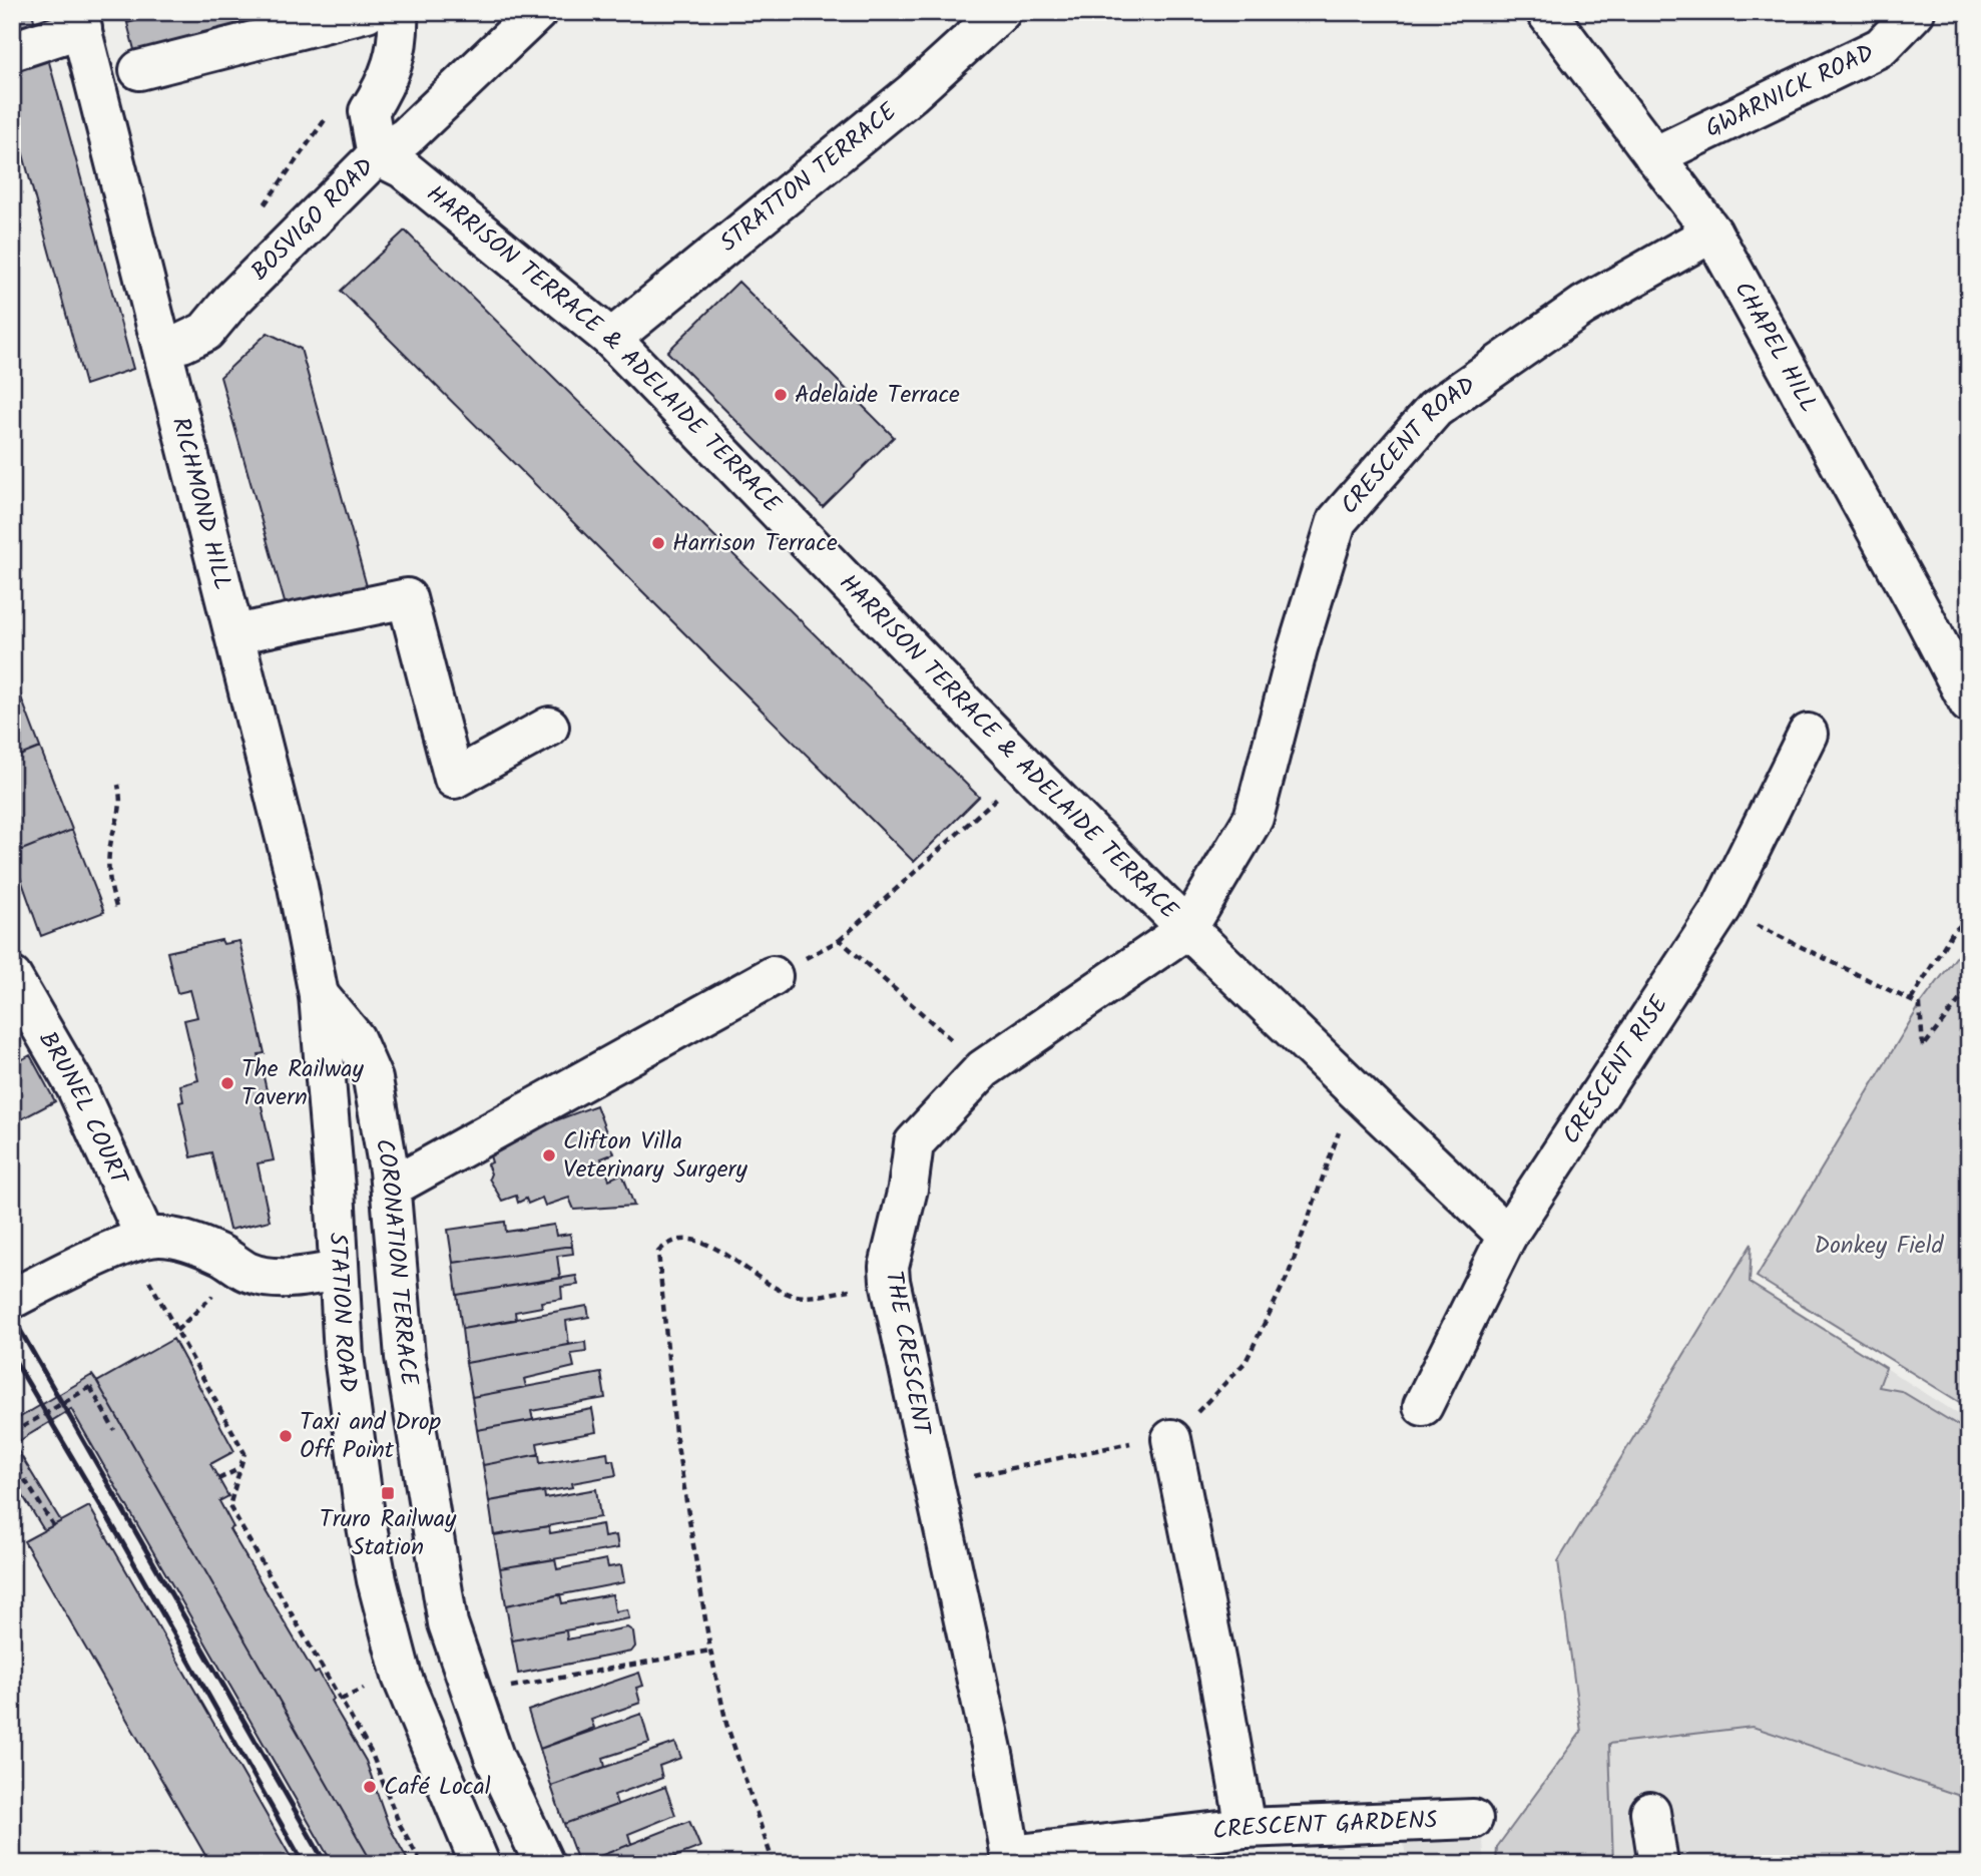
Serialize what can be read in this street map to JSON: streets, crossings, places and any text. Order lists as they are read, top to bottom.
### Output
{
  "streets": {
    "street": [
      "GWARNICK ROAD",
      "STRATTON TERRACE",
      "BOSVIGO ROAD",
      "CHAPEL HILL",
      "HARRISON TERRACE & ADELAIDE TERRACE",
      "CRESCENT ROAD",
      "RICHMOND HILL",
      "CRESCENT RISE",
      "BRUNEL COURT",
      "CORONATION TERRACE",
      "STATION ROAD",
      "THE CRESCENT",
      "CRESCENT GARDENS"
    ]
  },
  "crossings": [
    ["GWARNICK ROAD", "CHAPEL HILL"],
    ["STRATTON TERRACE", "HARRISON TERRACE & ADELAIDE TERRACE"],
    ["BOSVIGO ROAD", "HARRISON TERRACE & ADELAIDE TERRACE"],
    ["BOSVIGO ROAD", "RICHMOND HILL"],
    ["CHAPEL HILL", "CRESCENT ROAD"],
    ["HARRISON TERRACE & ADELAIDE TERRACE", "CRESCENT ROAD"],
    ["HARRISON TERRACE & ADELAIDE TERRACE", "CRESCENT RISE"],
    ["HARRISON TERRACE & ADELAIDE TERRACE", "THE CRESCENT"],
    ["CRESCENT ROAD", "THE CRESCENT"],
    ["RICHMOND HILL", "CORONATION TERRACE"],
    ["RICHMOND HILL", "STATION ROAD"],
    ["CORONATION TERRACE", "STATION ROAD"],
    ["THE CRESCENT", "CRESCENT GARDENS"]
  ],
  "parks": ["Donkey Field"],
  "places": {
    "other": [
      "Adelaide Terrace",
      "Harrison Terrace",
      "The Railway Tavern",
      "Clifton Villa Veterinary Surgery",
      "Taxi and Drop Off Point",
      "Café Local"
    ],
    "transit": ["Truro Railway Station"]
  }
}
